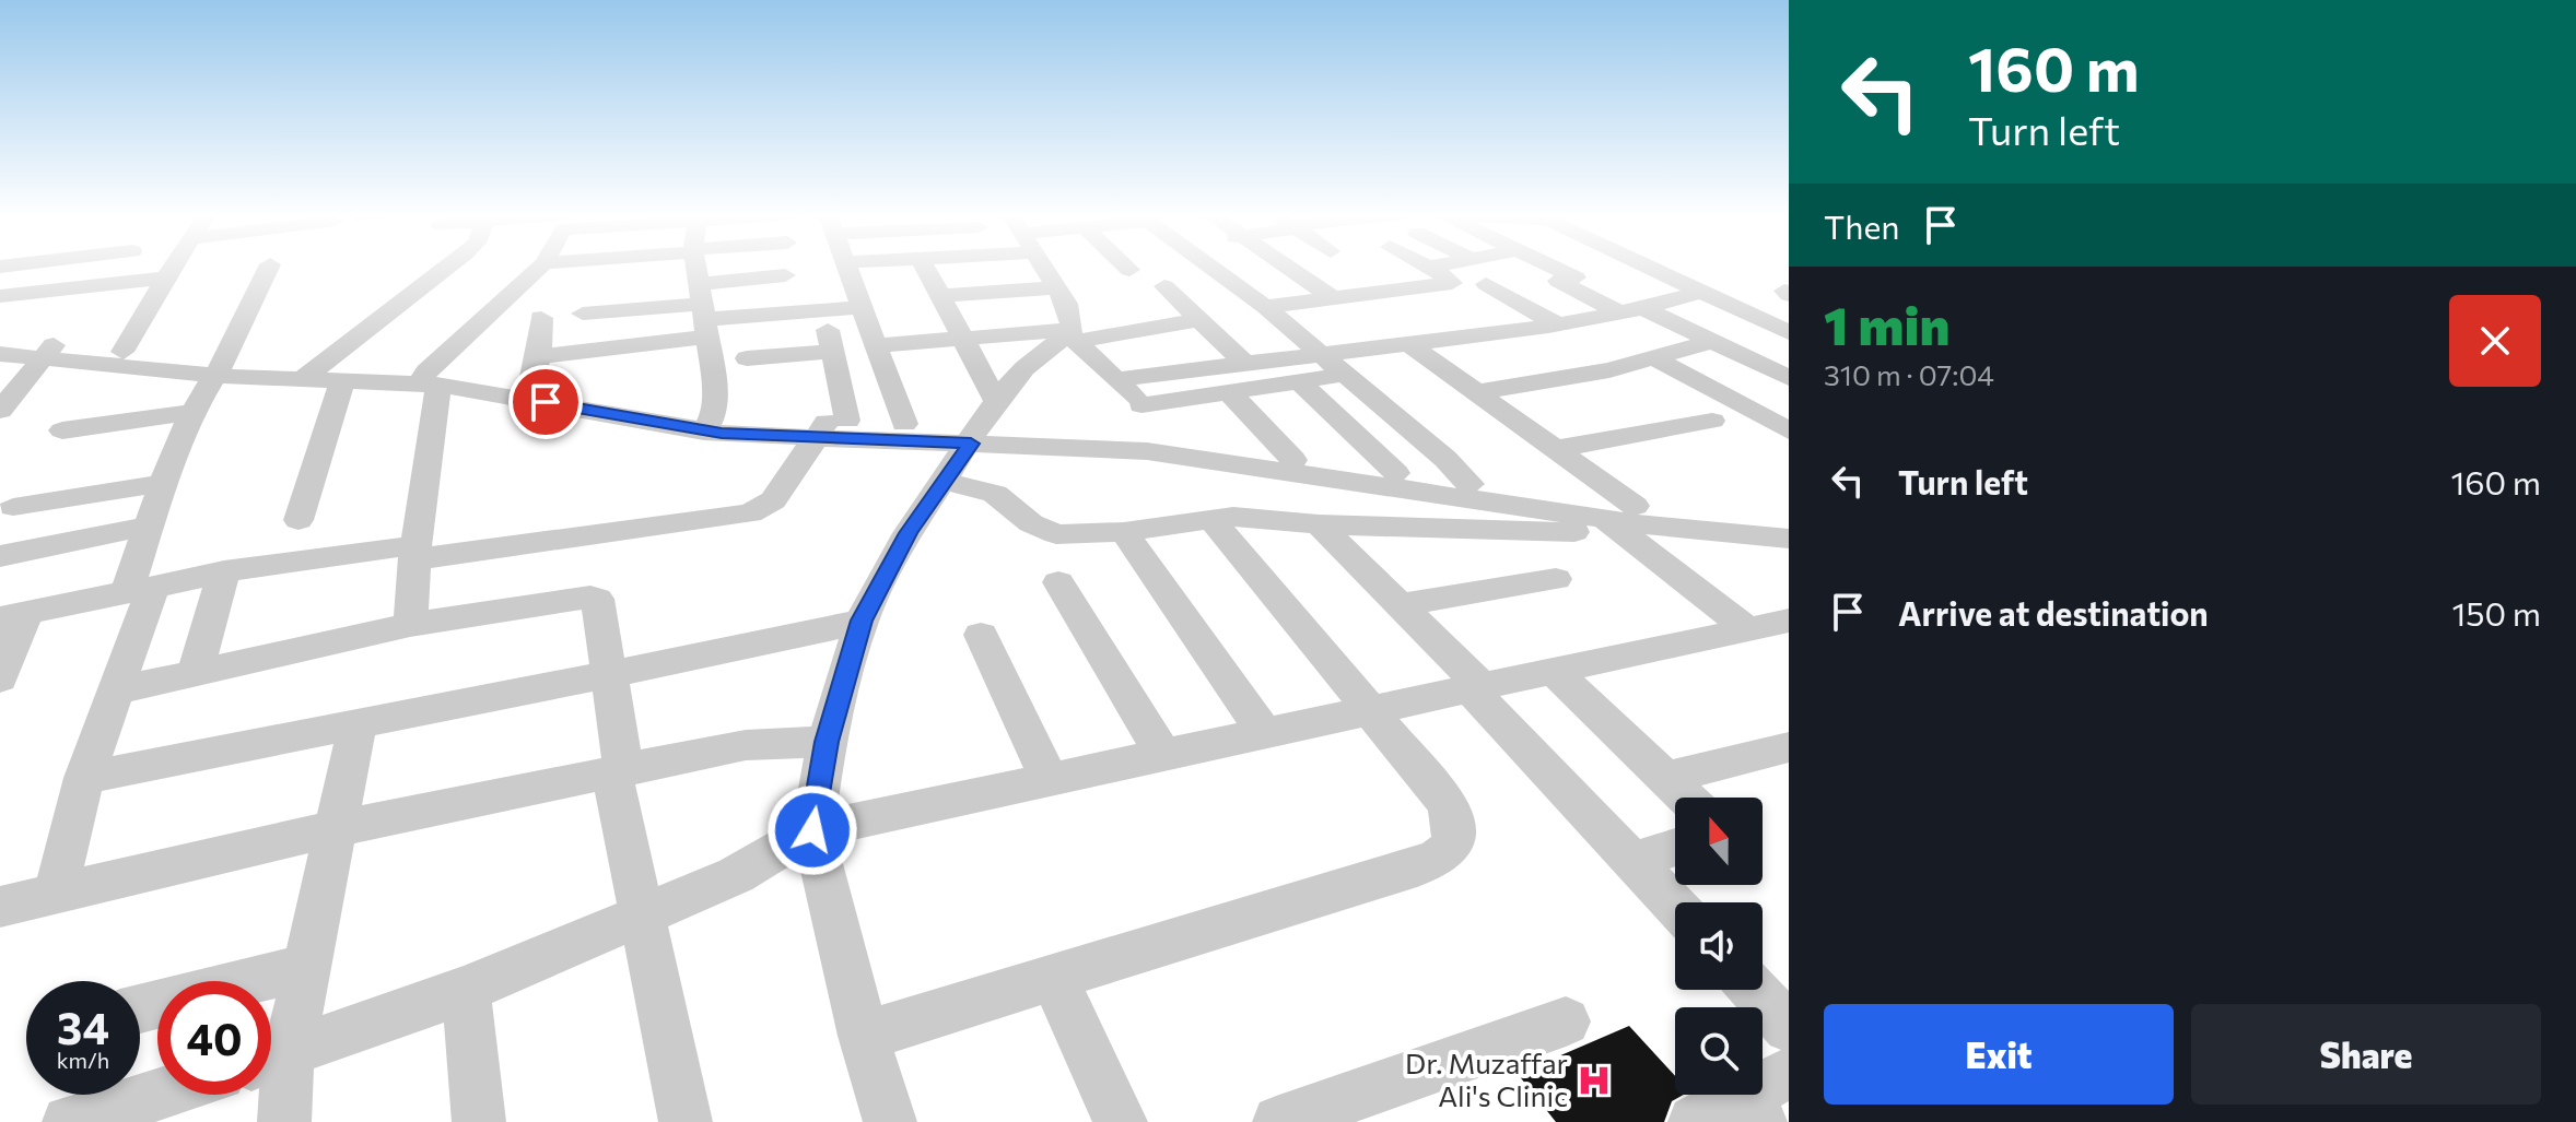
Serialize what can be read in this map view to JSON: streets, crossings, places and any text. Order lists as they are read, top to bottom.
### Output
{
  "places": {
    "hospital": ["Dr. Muzaffar Ali's Clinic"]
  },
  "north": "top",
  "page": {
    "turn": ["160 m", "Turn left"],
    "then": "Then",
    "heading": ["1 min", "310 m · 07:04"],
    "list": [
      {
        "name": "Turn left",
        "value": "160 m"
      },
      {
        "name": "Arrive at destination",
        "value": "150 m"
      }
    ],
    "speed": "34 km/h",
    "limit": "40",
    "buttons": ["Exit", "Share"]
  }
}
